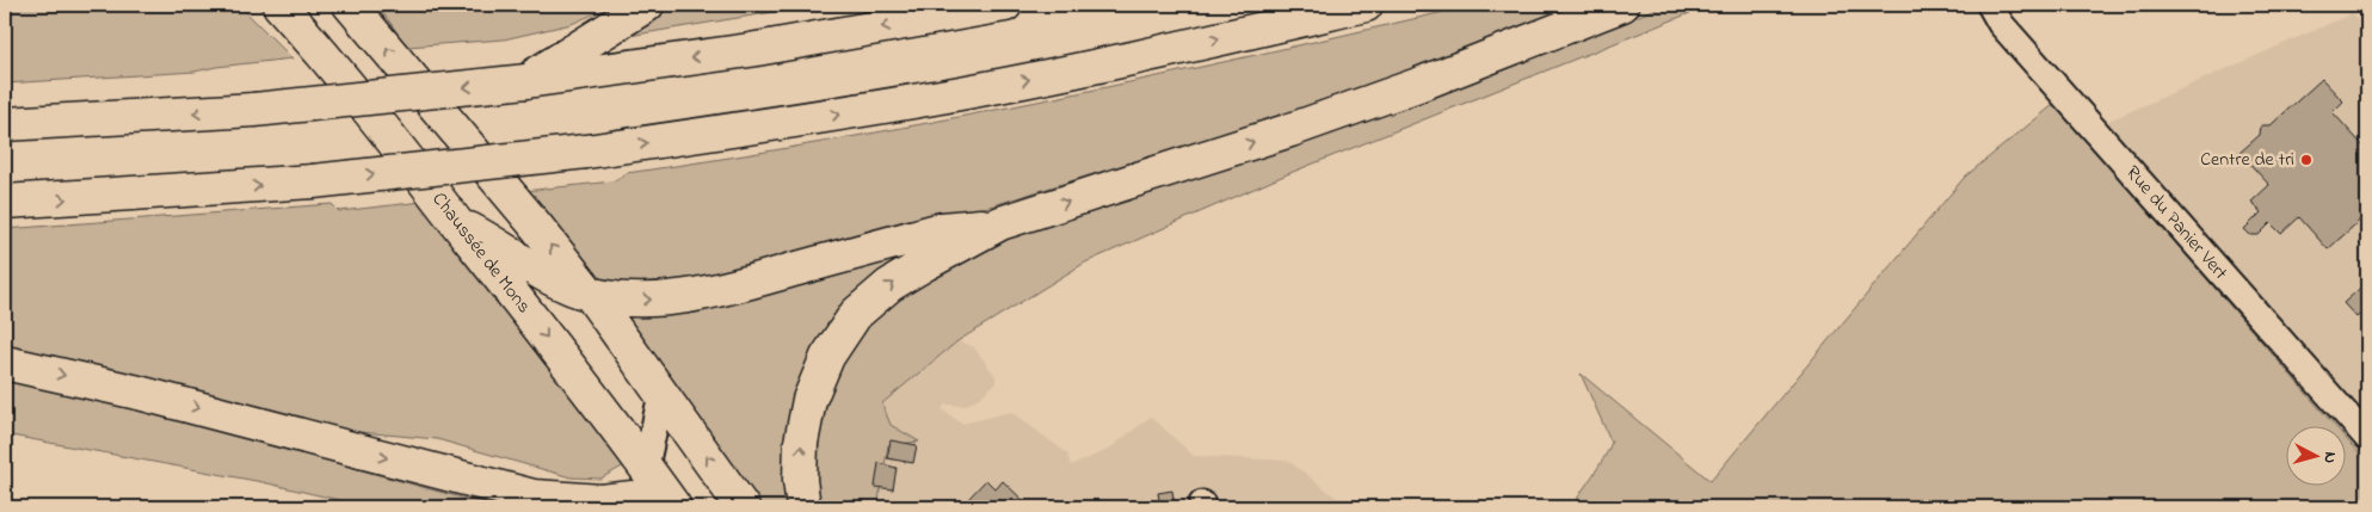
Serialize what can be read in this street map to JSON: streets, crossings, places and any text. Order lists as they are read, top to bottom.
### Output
{
  "streets": {
    "highway": ["Chaussée de Mons"],
    "street": ["Rue du Panier Vert"]
  },
  "places": ["Centre de tri"],
  "north": "right"
}
